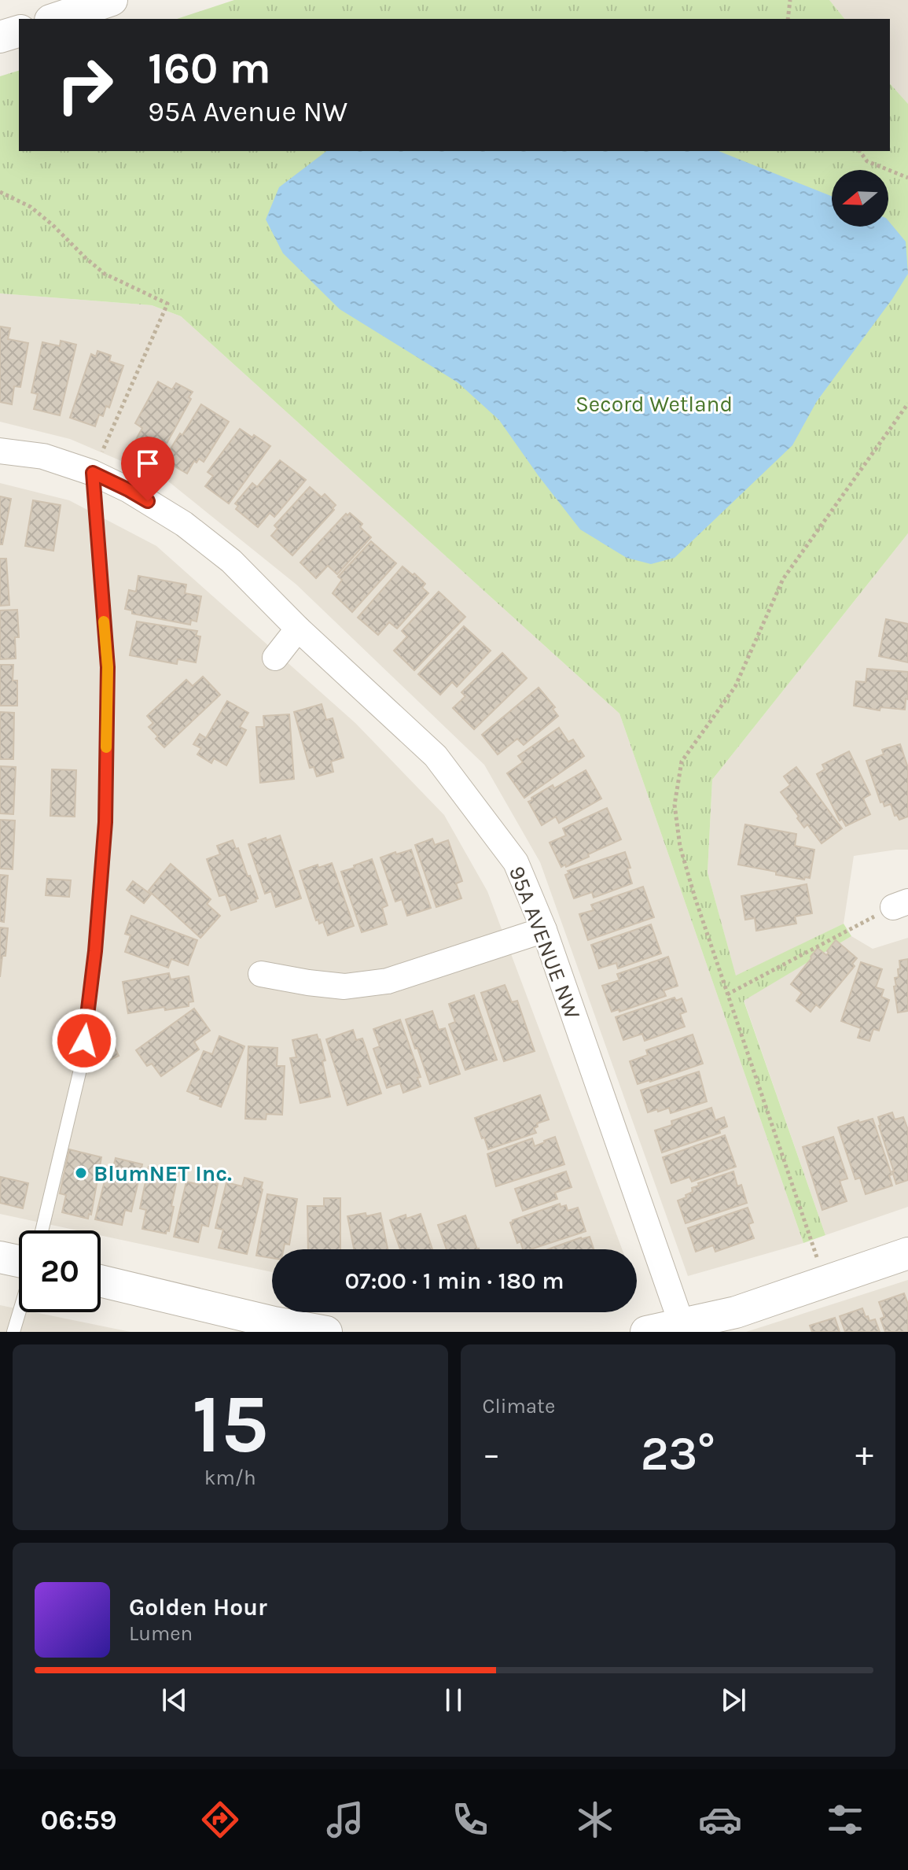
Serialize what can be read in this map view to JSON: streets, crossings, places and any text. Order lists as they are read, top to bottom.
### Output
{
  "streets": {
    "street": ["95A AVENUE NW"]
  },
  "parks": ["Secord Wetland"],
  "places": ["BlumNET Inc."],
  "north": "left",
  "page": {
    "turn": ["160 m", "95A Avenue NW"],
    "limit": "20",
    "trip": "07:00 · 1 min · 180 m",
    "tile": [
      ["15", "km/h"],
      "Climate"
    ],
    "heat": ["−", "23°", "+"],
    "song": ["Golden Hour", "Lumen"],
    "tabs": "06:59"
  }
}
